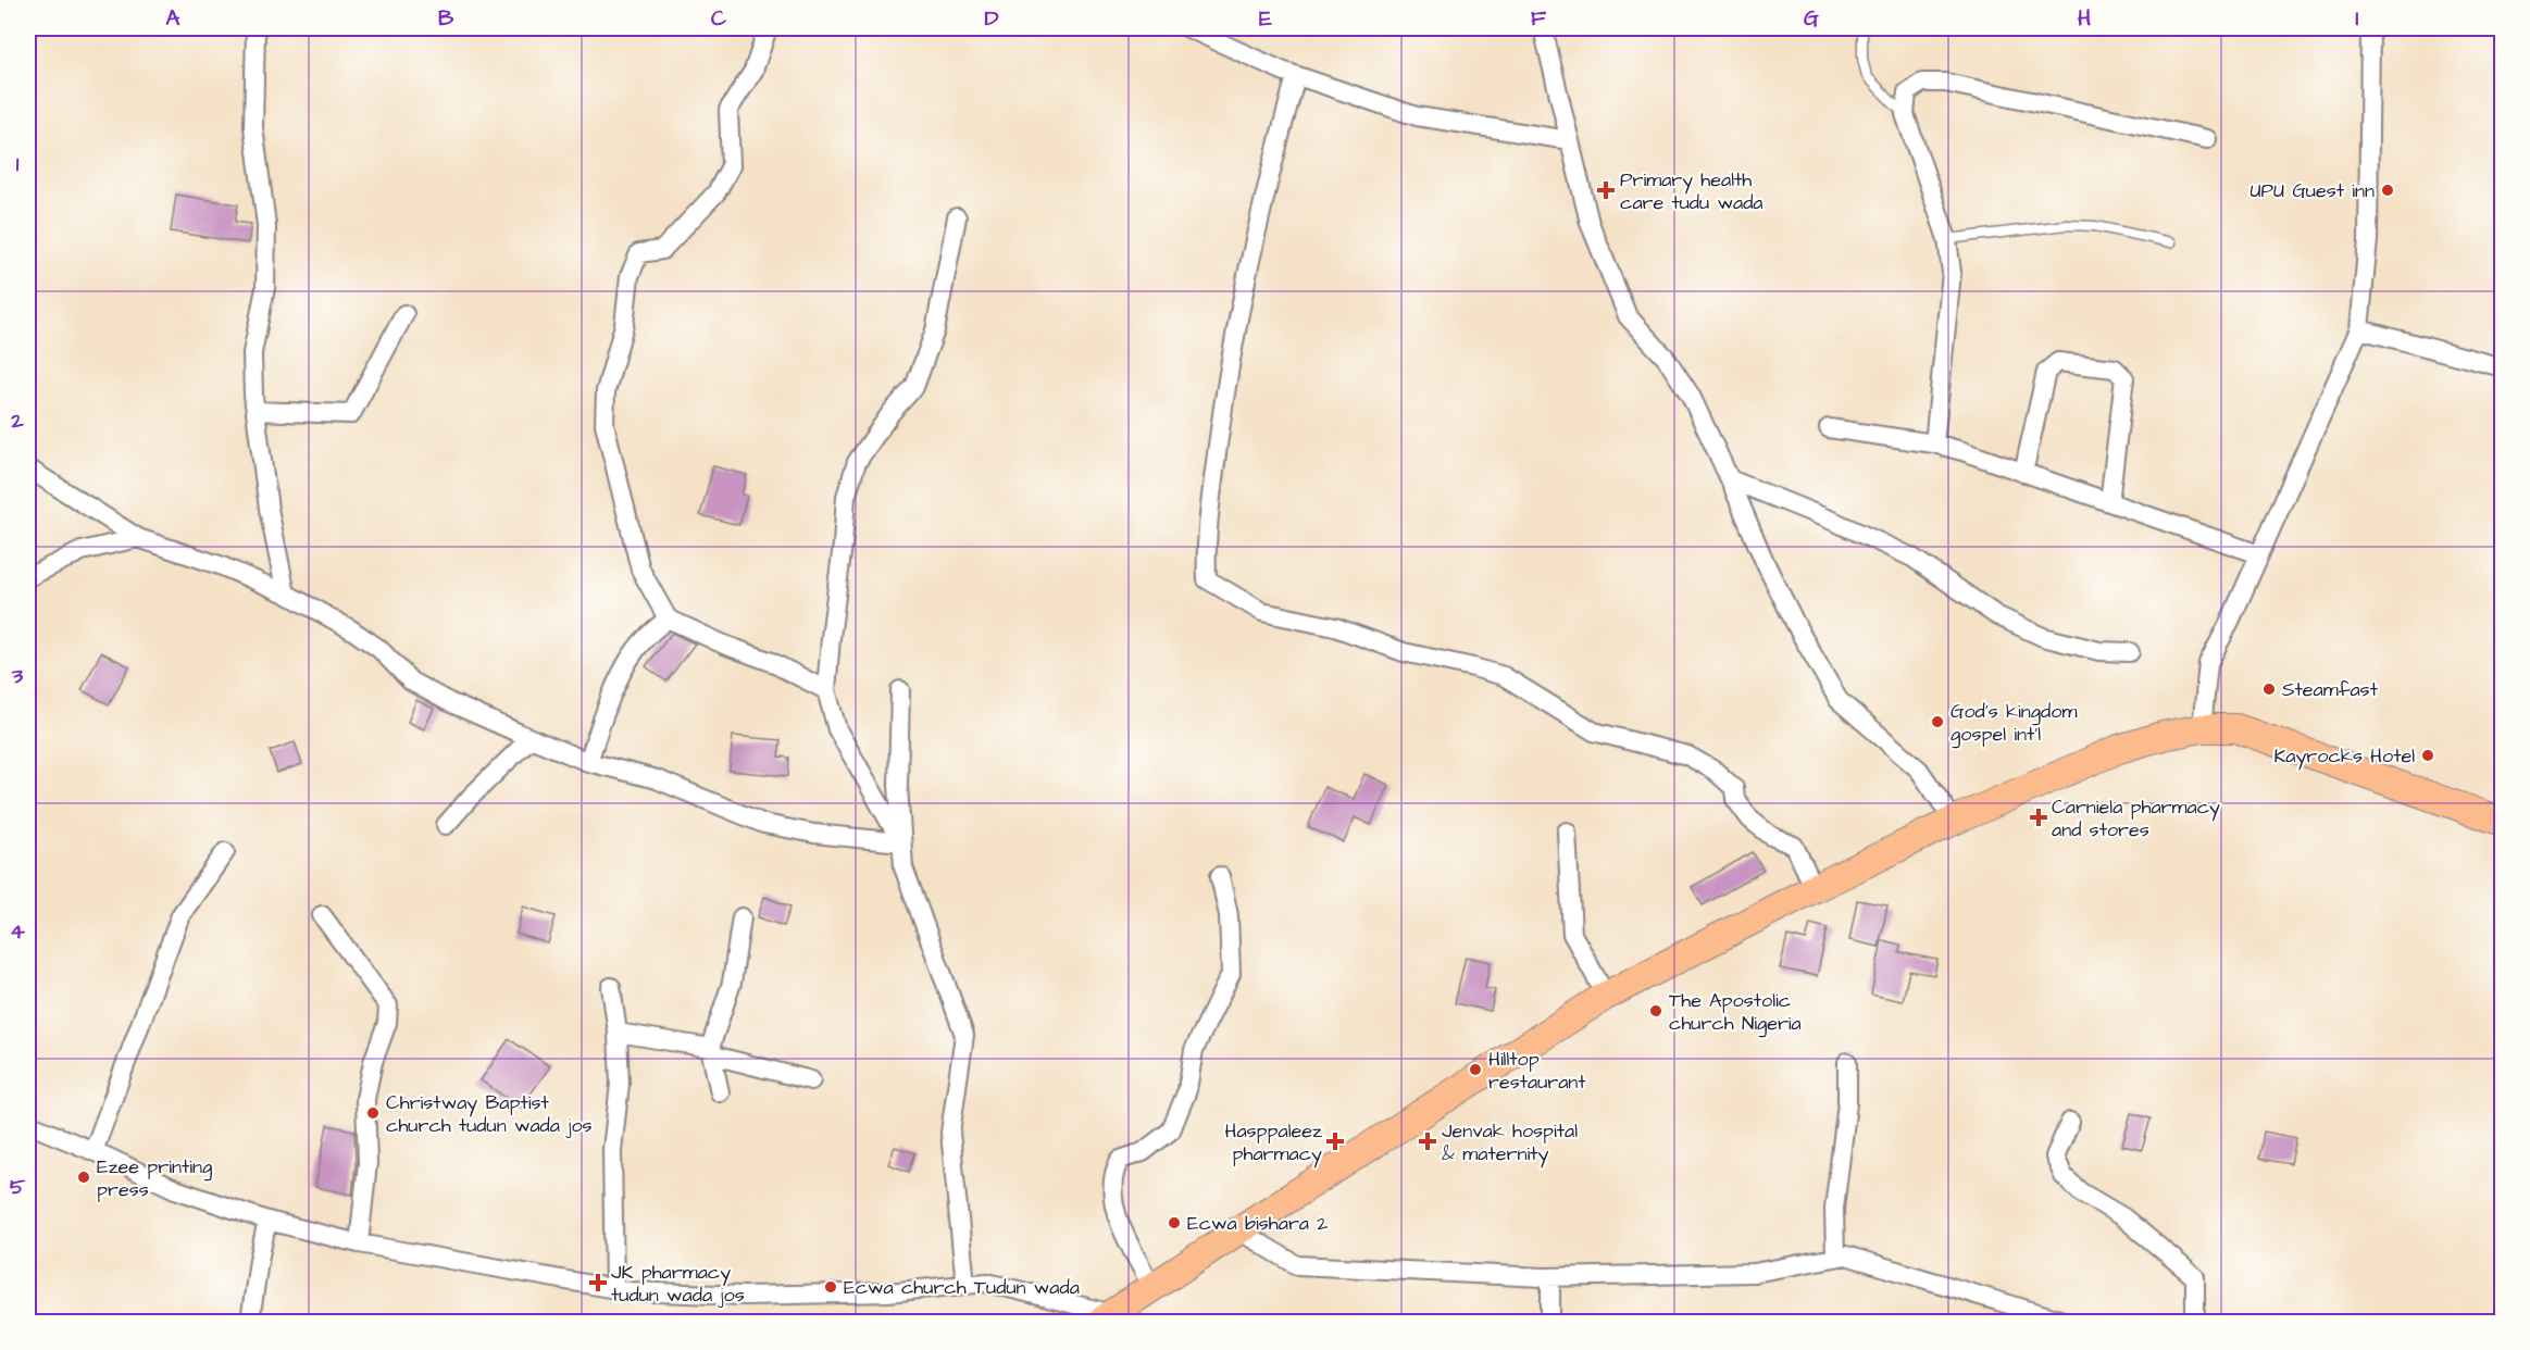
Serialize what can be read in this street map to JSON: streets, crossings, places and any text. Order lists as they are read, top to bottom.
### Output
{
  "places": {
    "health": [
      "Primary health care tudu wada",
      "Carniela pharmacy and stores",
      "Hasppaleez pharmacy",
      "Jenvak hospital & maternity",
      "JK pharmacy tudun wada jos"
    ],
    "other": [
      "UPU Guest inn",
      "Steamfast",
      "God's kingdom gospel int'l",
      "Kayrocks Hotel",
      "The Apostolic church Nigeria",
      "Hilltop restaurant",
      "Christway Baptist church tudun wada jos",
      "Ezee printing press",
      "Ecwa bishara 2",
      "Ecwa church Tudun wada"
    ]
  },
  "grid": {
    "columns": [
      "A",
      "B",
      "C",
      "D",
      "E",
      "F",
      "G",
      "H",
      "I"
    ],
    "rows": [
      "1",
      "2",
      "3",
      "4",
      "5"
    ]
  }
}
